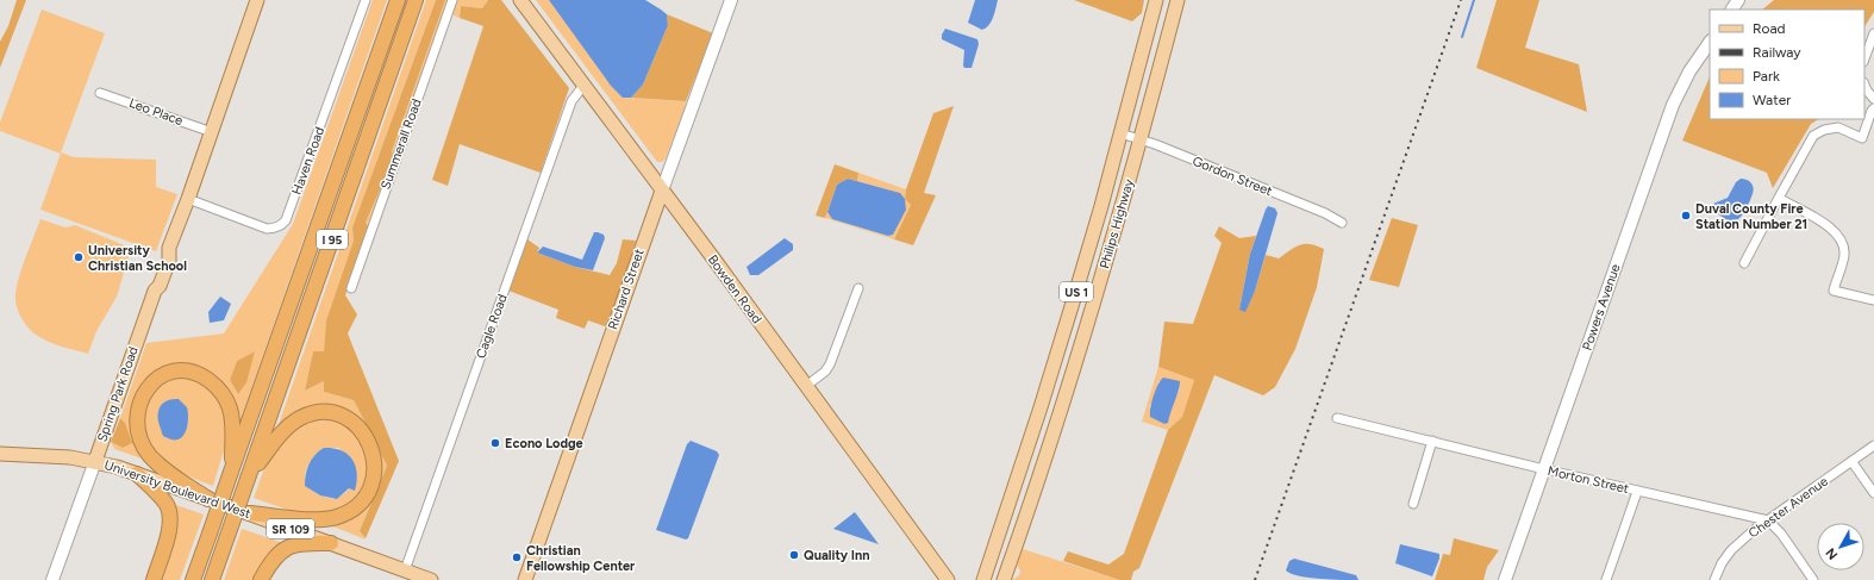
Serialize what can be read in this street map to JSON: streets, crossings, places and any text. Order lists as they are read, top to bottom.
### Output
{
  "streets": {
    "highway": ["I 95"],
    "main road": [
      "Philips Highway",
      "Richard Street",
      "Bowden Road",
      "US 1",
      "Spring Park Road",
      "University Boulevard West",
      "SR 109"
    ],
    "street": [
      "Leo Place",
      "Summerall Road",
      "Haven Road",
      "Gordon Street",
      "Powers Avenue",
      "Cagle Road",
      "Morton Street",
      "Chester Avenue"
    ]
  },
  "crossings": [
    ["Leo Place", "Spring Park Road"],
    ["Haven Road", "Spring Park Road"],
    ["Gordon Street", "Philips Highway"],
    ["Richard Street", "Bowden Road"],
    ["Bowden Road", "Cagle Road"],
    ["Powers Avenue", "Morton Street"],
    ["Cagle Road", "University Boulevard West"],
    ["Spring Park Road", "University Boulevard West"],
    ["Morton Street", "Chester Avenue"]
  ],
  "places": [
    "Duval County Fire Station Number 21",
    "University Christian School",
    "Econo Lodge",
    "Quality Inn",
    "Christian Fellowship Center"
  ],
  "legend": [
    "Road",
    "Railway",
    "Park",
    "Water"
  ],
  "north": "bottom left"
}
